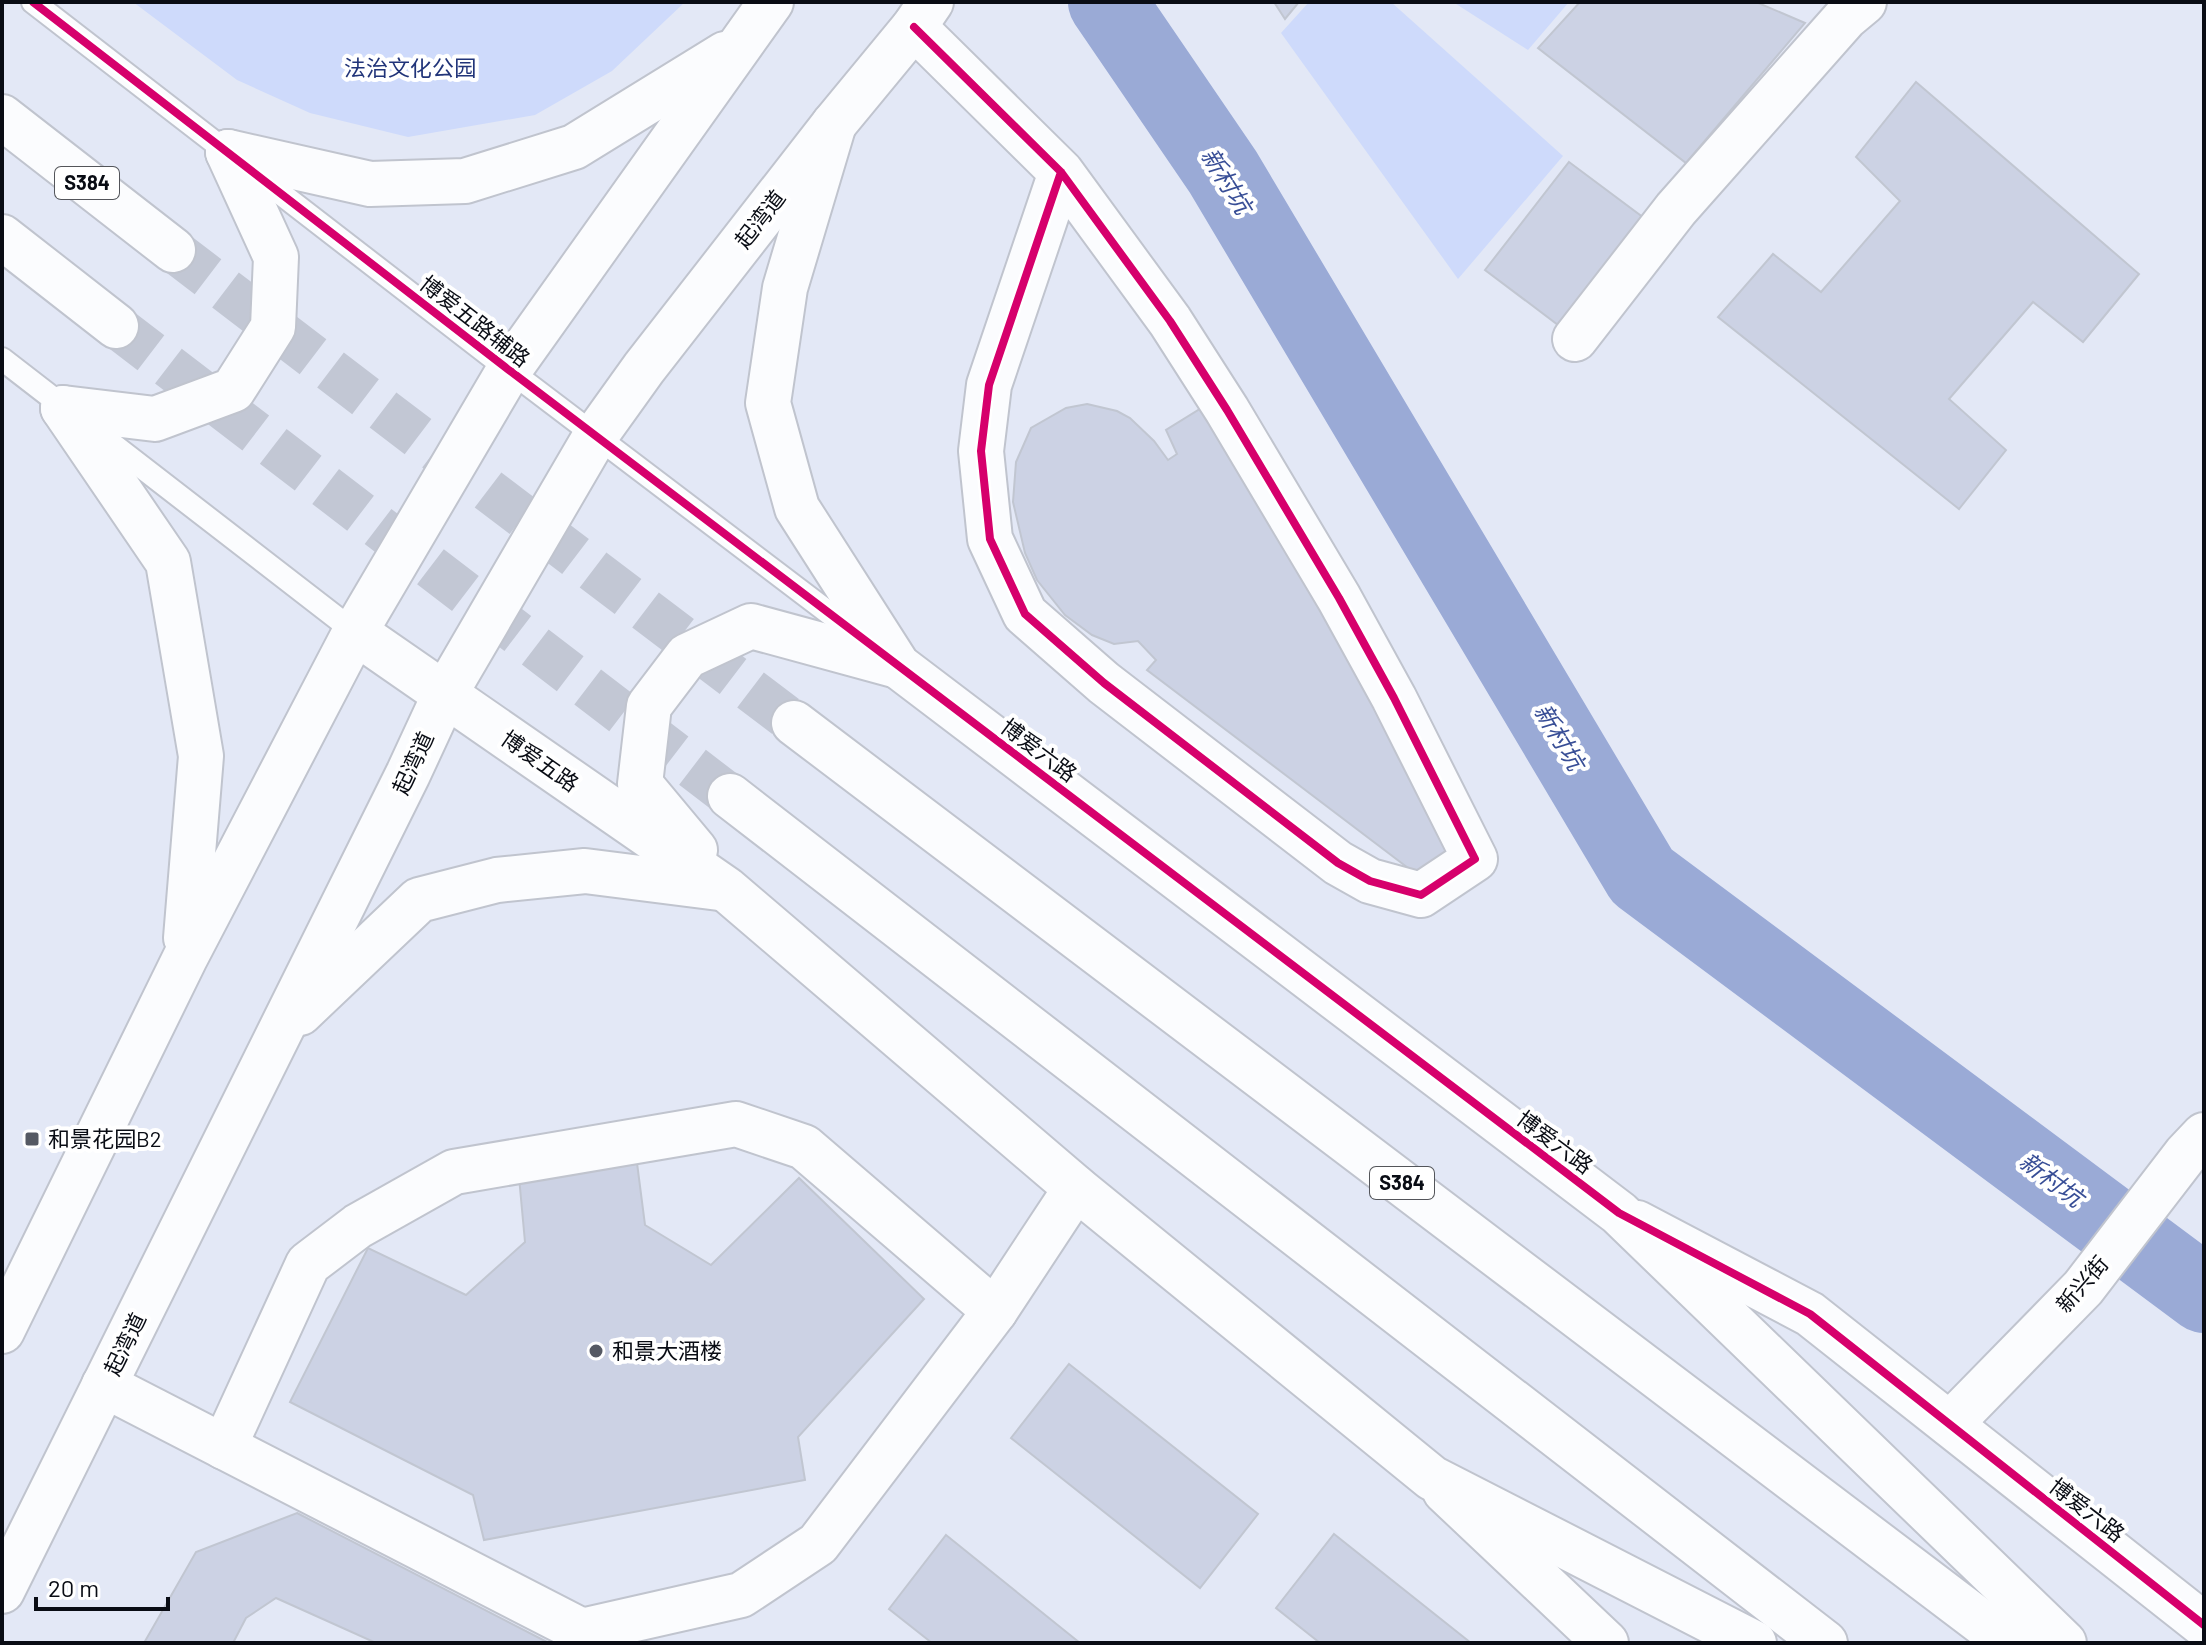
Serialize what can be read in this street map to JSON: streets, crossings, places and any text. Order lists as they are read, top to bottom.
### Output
{
  "streets": {
    "main road": [
      "S384",
      "起湾道",
      "博爱六路",
      "博爱五路",
      "新兴街"
    ],
    "lane": ["博爱五路辅路"]
  },
  "crossings": [
    ["起湾道", "博爱五路辅路"],
    ["起湾道", "博爱五路"],
    ["博爱五路辅路", "博爱六路"],
    ["博爱六路", "新兴街"]
  ],
  "water": ["新村坑"],
  "parks": ["法治文化公园"],
  "places": {
    "transit": ["和景花园B2"],
    "other": ["和景大酒楼"]
  },
  "scale_bar": "20 m"
}
